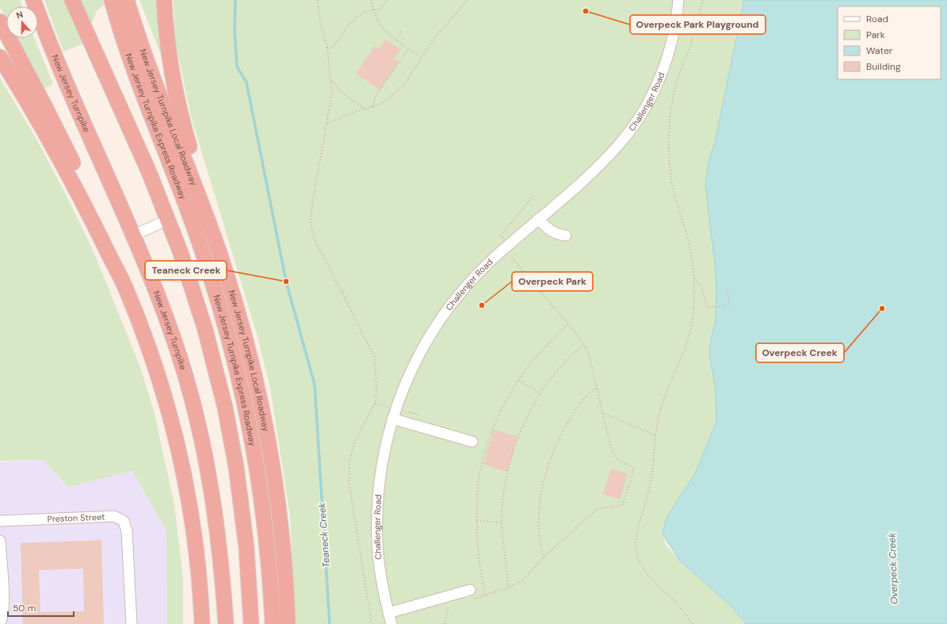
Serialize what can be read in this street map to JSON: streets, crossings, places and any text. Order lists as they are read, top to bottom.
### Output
{
  "streets": {
    "highway": ["New Jersey Turnpike", "New Jersey Turnpike Local Roadway", "New Jersey Turnpike Express Roadway"],
    "street": ["Challenger Road", "Preston Street"]
  },
  "water": ["Teaneck Creek", "Overpeck Creek"],
  "places": [
    "Overpeck Park Playground",
    "Teaneck Creek",
    "Overpeck Park",
    "Overpeck Creek"
  ],
  "legend": [
    "Road",
    "Park",
    "Water",
    "Building"
  ],
  "scale_bar": "50 m",
  "north": "top"
}
